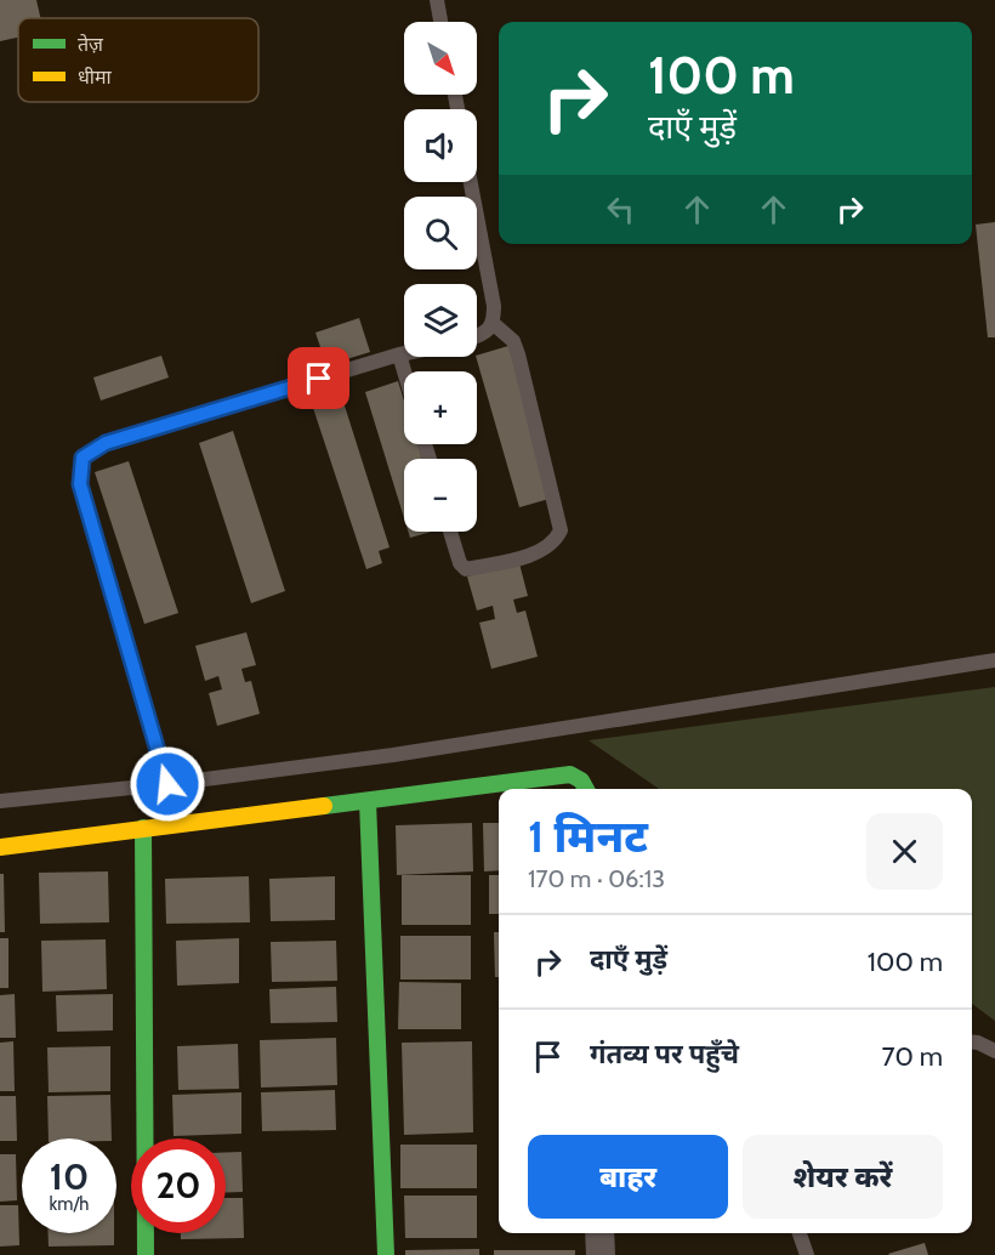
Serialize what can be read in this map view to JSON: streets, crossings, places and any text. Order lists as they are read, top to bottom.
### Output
{
  "legend": ["तेज़", "धीमा"],
  "north": "bottom right",
  "page": {
    "map_buttons": ["+", "−"],
    "turn": ["100 m", "दाएँ मुड़ें"],
    "heading": ["1 मिनट", "170 m · 06:13"],
    "list": [
      {
        "name": "दाएँ मुड़ें",
        "value": "100 m"
      },
      {
        "name": "गंतव्य पर पहुँचे",
        "value": "70 m"
      }
    ],
    "buttons": ["बाहर", "शेयर करें"],
    "speed": "10 km/h",
    "limit": "20"
  }
}
